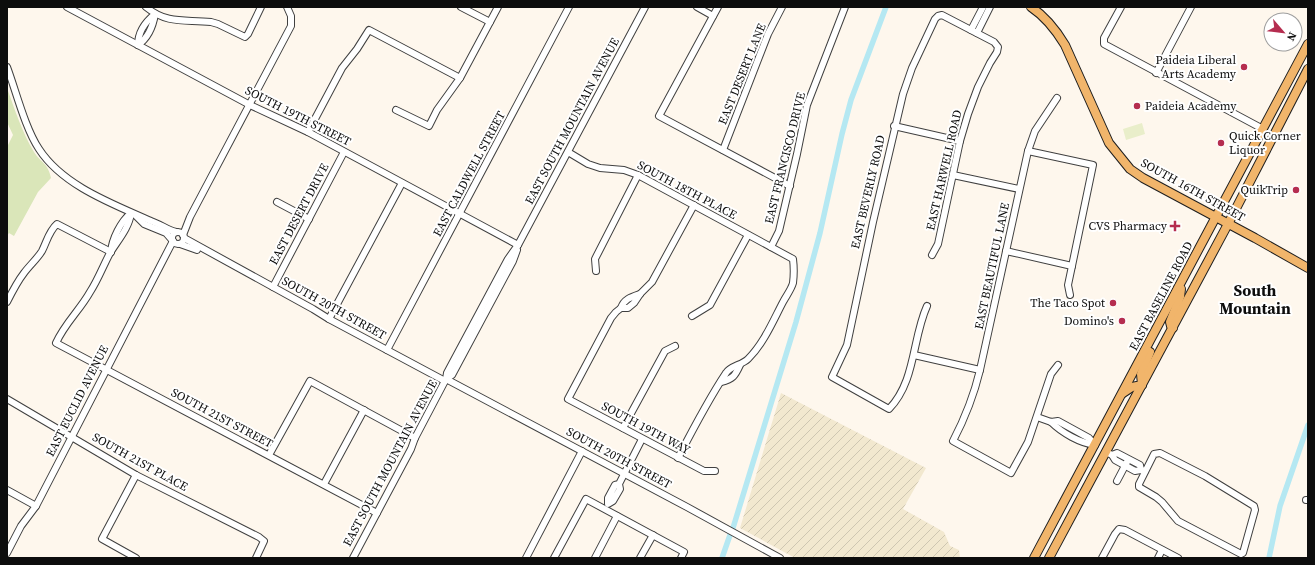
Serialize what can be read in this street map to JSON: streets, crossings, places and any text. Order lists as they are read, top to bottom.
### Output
{
  "streets": {
    "main road": ["SOUTH 16TH STREET", "EAST BASELINE ROAD"],
    "street": [
      "EAST DESERT LANE",
      "SOUTH 19TH STREET",
      "EAST SOUTH MOUNTAIN AVENUE",
      "EAST FRANCISCO DRIVE",
      "EAST HARWELL ROAD",
      "EAST CALDWELL STREET",
      "SOUTH 18TH PLACE",
      "EAST BEVERLY ROAD",
      "EAST DESERT DRIVE",
      "EAST BEAUTIFUL LANE",
      "SOUTH 20TH STREET",
      "EAST EUCLID AVENUE",
      "SOUTH 21ST STREET",
      "SOUTH 19TH WAY",
      "SOUTH 21ST PLACE"
    ]
  },
  "crossings": [
    ["SOUTH 19TH STREET", "EAST SOUTH MOUNTAIN AVENUE"],
    ["SOUTH 19TH STREET", "EAST CALDWELL STREET"],
    ["SOUTH 19TH STREET", "EAST DESERT DRIVE"],
    ["SOUTH 19TH STREET", "EAST EUCLID AVENUE"],
    ["EAST SOUTH MOUNTAIN AVENUE", "SOUTH 18TH PLACE"],
    ["EAST SOUTH MOUNTAIN AVENUE", "SOUTH 20TH STREET"],
    ["EAST SOUTH MOUNTAIN AVENUE", "SOUTH 21ST STREET"],
    ["EAST FRANCISCO DRIVE", "SOUTH 18TH PLACE"],
    ["EAST HARWELL ROAD", "EAST BEVERLY ROAD"],
    ["EAST CALDWELL STREET", "SOUTH 20TH STREET"],
    ["SOUTH 18TH PLACE", "SOUTH 19TH WAY"],
    ["SOUTH 16TH STREET", "EAST BASELINE ROAD"],
    ["EAST DESERT DRIVE", "SOUTH 20TH STREET"],
    ["SOUTH 20TH STREET", "EAST EUCLID AVENUE"],
    ["EAST EUCLID AVENUE", "SOUTH 21ST STREET"],
    ["EAST EUCLID AVENUE", "SOUTH 21ST PLACE"]
  ],
  "districts": ["South Mountain"],
  "places": {
    "other": [
      "Paideia Liberal Arts Academy",
      "Paideia Academy",
      "Quick Corner Liquor",
      "QuikTrip",
      "The Taco Spot",
      "Domino's"
    ],
    "health": ["CVS Pharmacy"]
  },
  "north": "bottom right"
}
